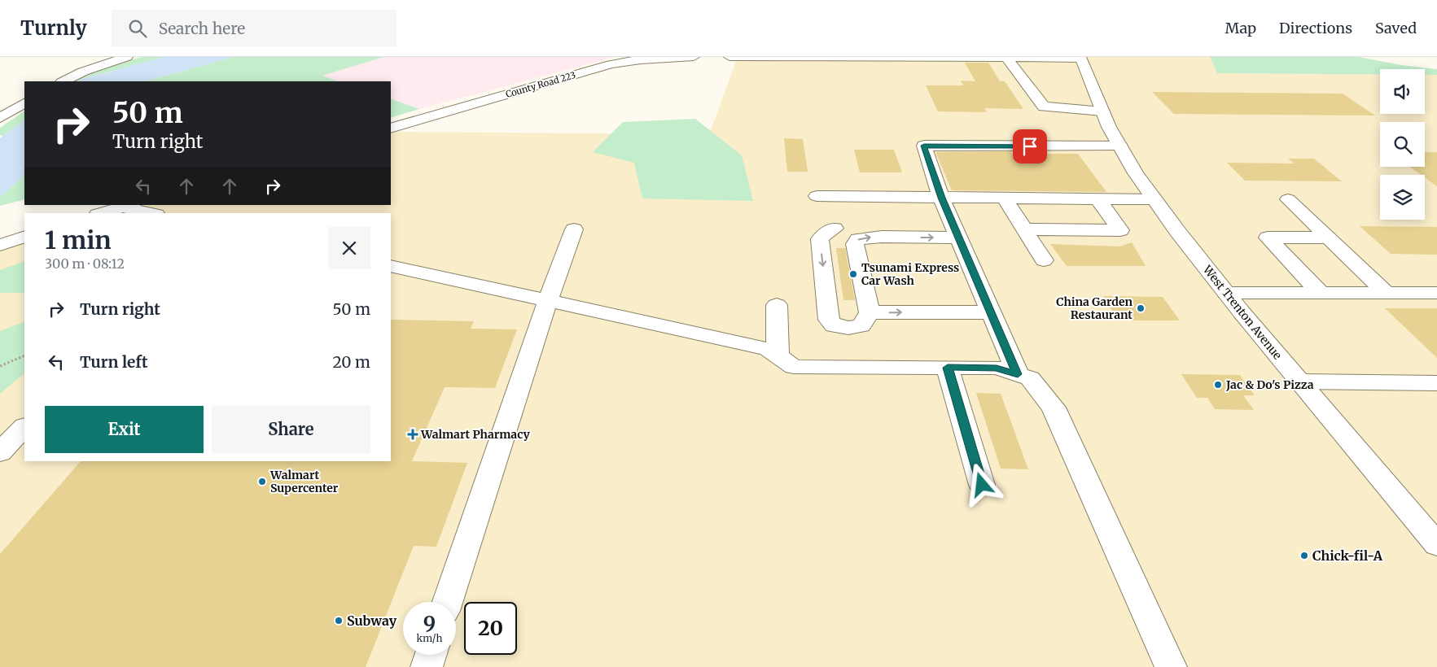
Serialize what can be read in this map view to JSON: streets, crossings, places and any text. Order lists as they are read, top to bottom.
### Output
{
  "streets": {
    "street": ["County Road 223", "West Trenton Avenue"]
  },
  "places": {
    "other": [
      "Tsunami Express Car Wash",
      "China Garden Restaurant",
      "Jac & Do's Pizza",
      "Walmart Supercenter",
      "Chick-fil-A",
      "Subway"
    ],
    "health": ["Walmart Pharmacy"]
  },
  "page": {
    "header": "Turnly",
    "search": "Search here",
    "nav": ["Map", "Directions", "Saved"],
    "turn": ["50 m", "Turn right"],
    "heading": ["1 min", "300 m · 08:12"],
    "list": [
      {
        "name": "Turn right",
        "value": "50 m"
      },
      {
        "name": "Turn left",
        "value": "20 m"
      }
    ],
    "buttons": ["Exit", "Share"],
    "speed": "9 km/h",
    "limit": "20"
  }
}
